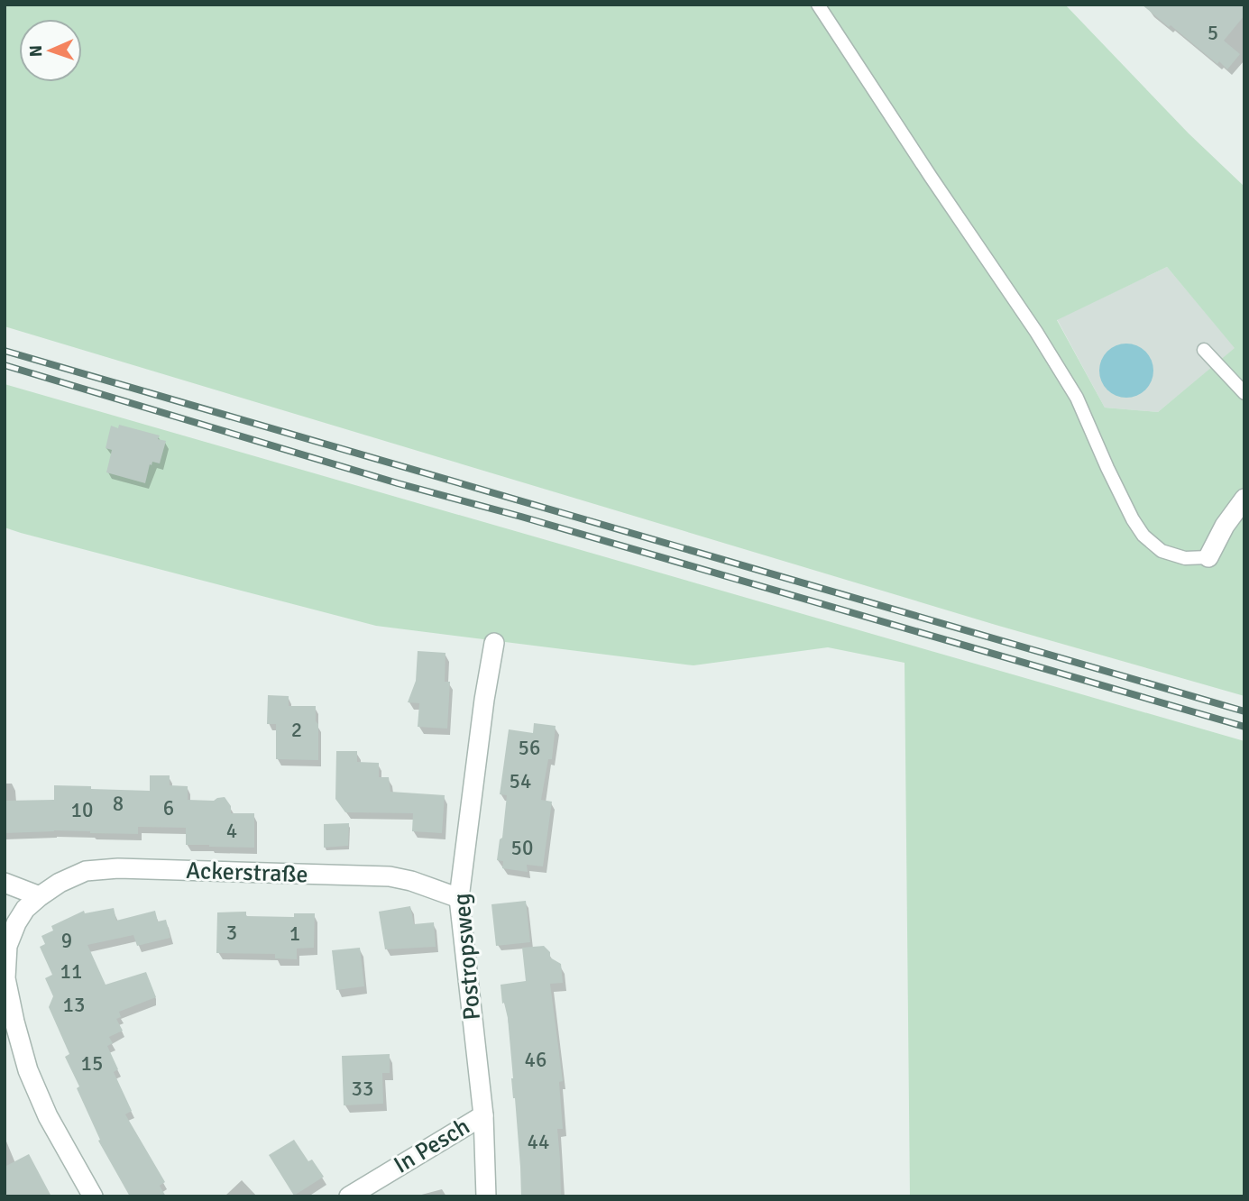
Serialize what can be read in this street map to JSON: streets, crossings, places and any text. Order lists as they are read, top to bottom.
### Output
{
  "streets": {
    "street": ["Ackerstraße", "Postropsweg", "In Pesch"]
  },
  "crossings": [
    ["Ackerstraße", "Postropsweg"],
    ["Postropsweg", "In Pesch"]
  ],
  "house_numbers": [
    "5",
    "2",
    "56",
    "54",
    "8",
    "6",
    "10",
    "4",
    "50",
    "3",
    "1",
    "9",
    "11",
    "13",
    "46",
    "15",
    "33",
    "44"
  ],
  "north": "left"
}
